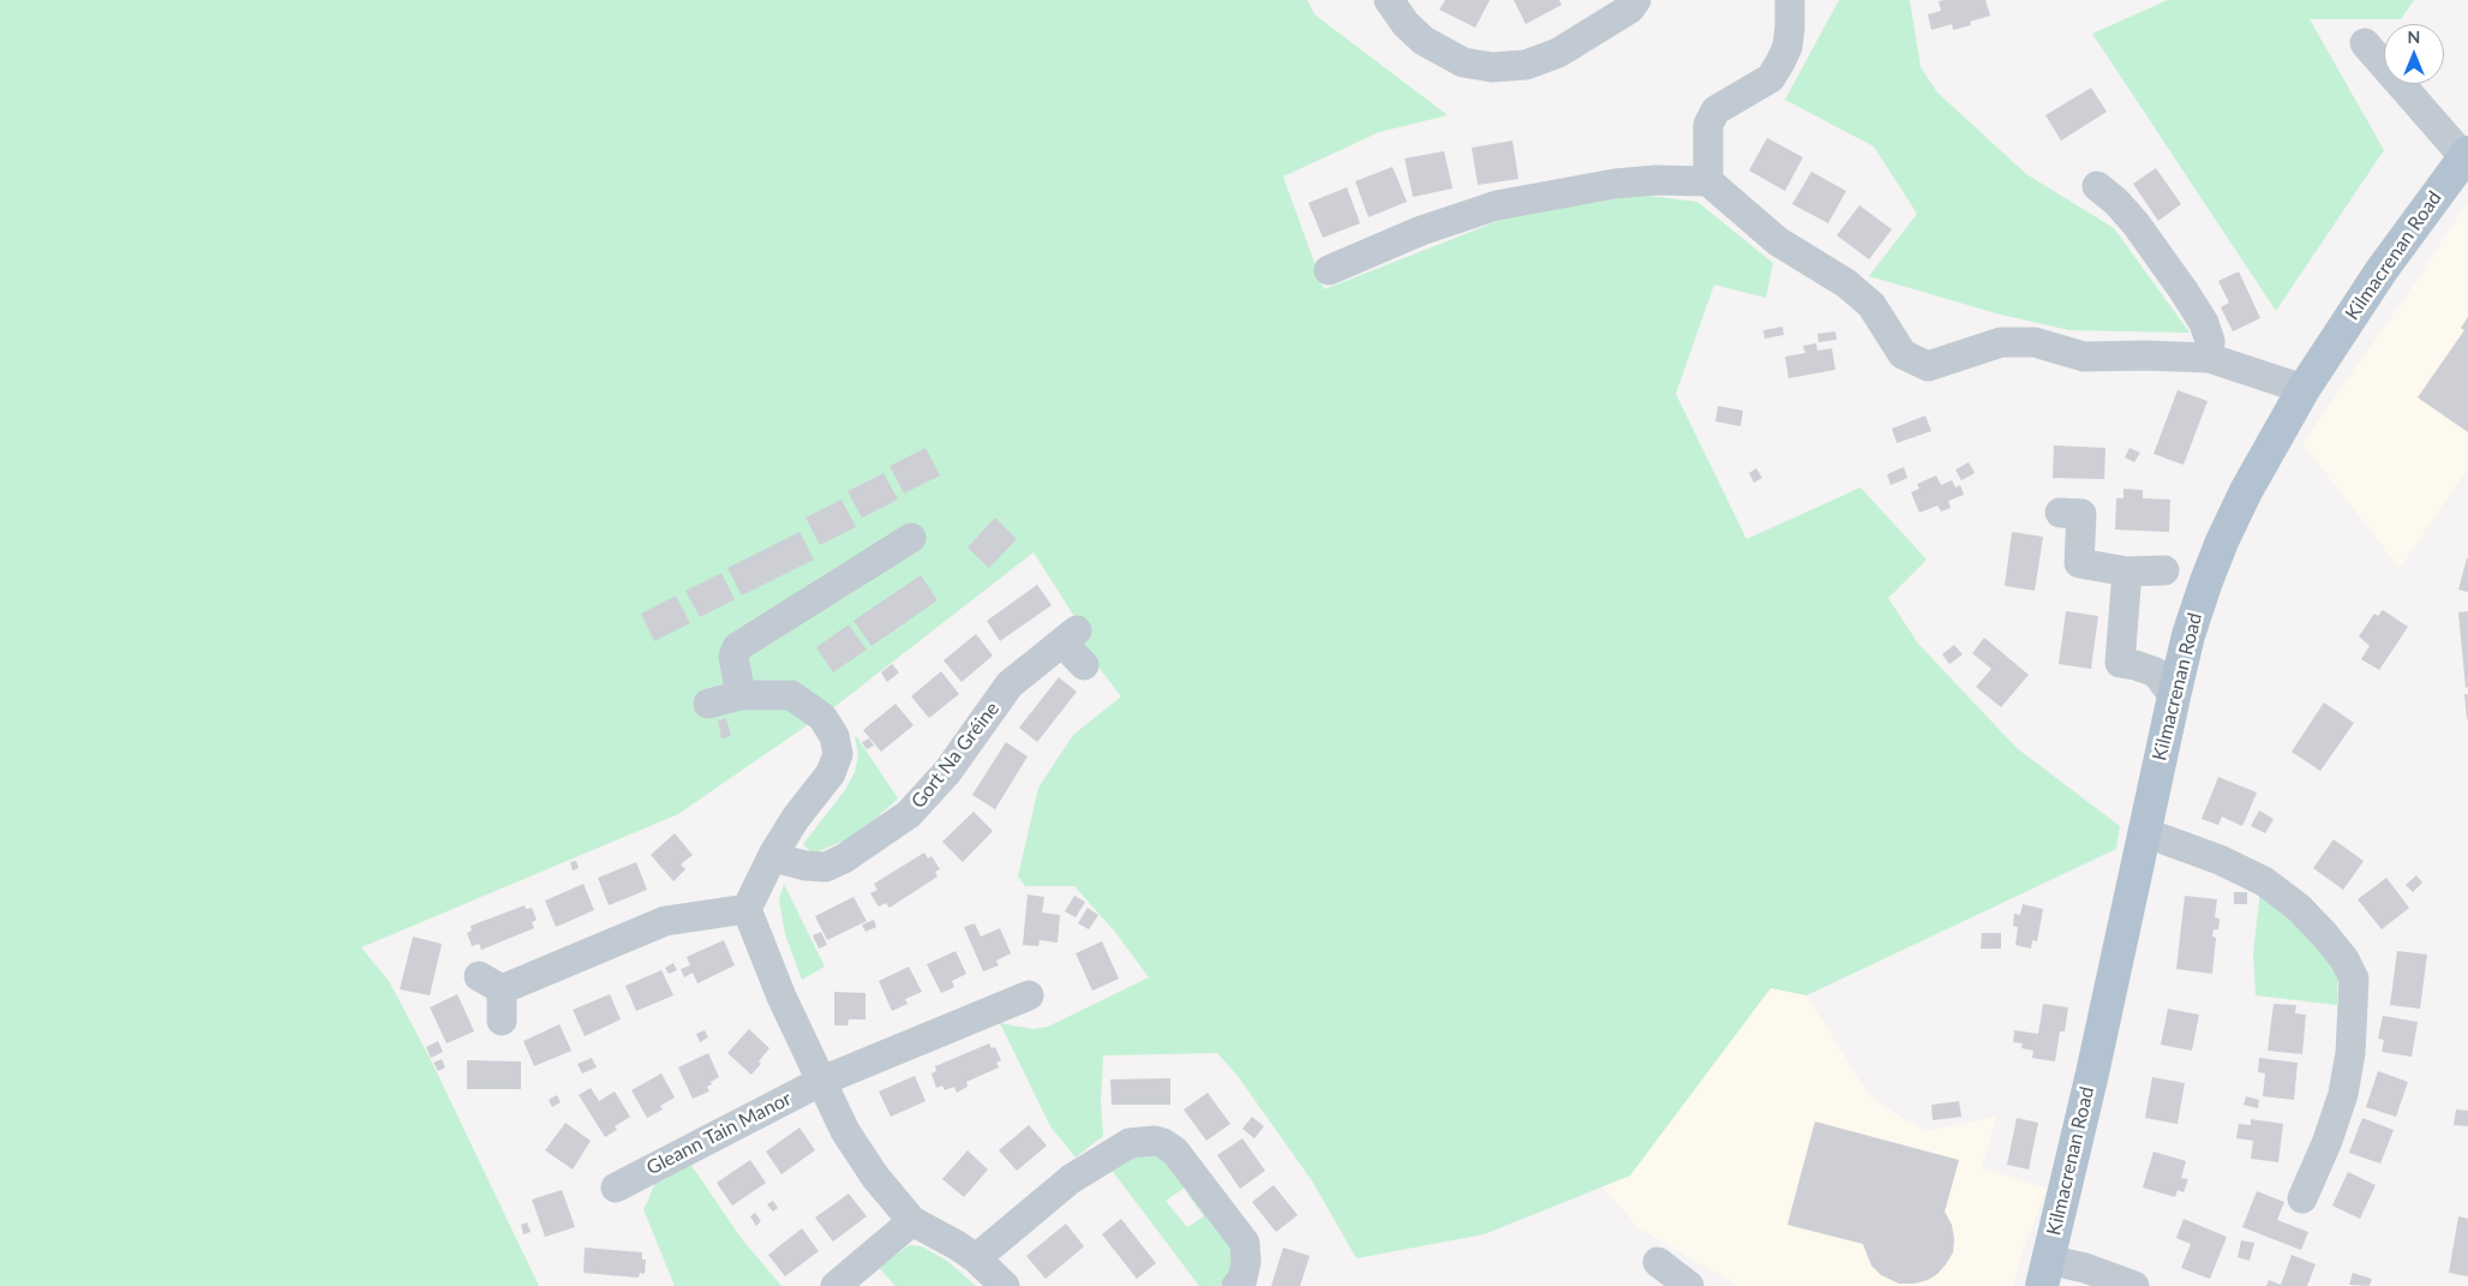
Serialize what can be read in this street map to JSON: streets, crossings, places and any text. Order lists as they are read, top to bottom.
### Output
{
  "streets": {
    "main road": ["Kilmacrenan Road"],
    "street": ["Gort Na Gréine", "Gleann Tain Manor"]
  },
  "north": "top"
}
